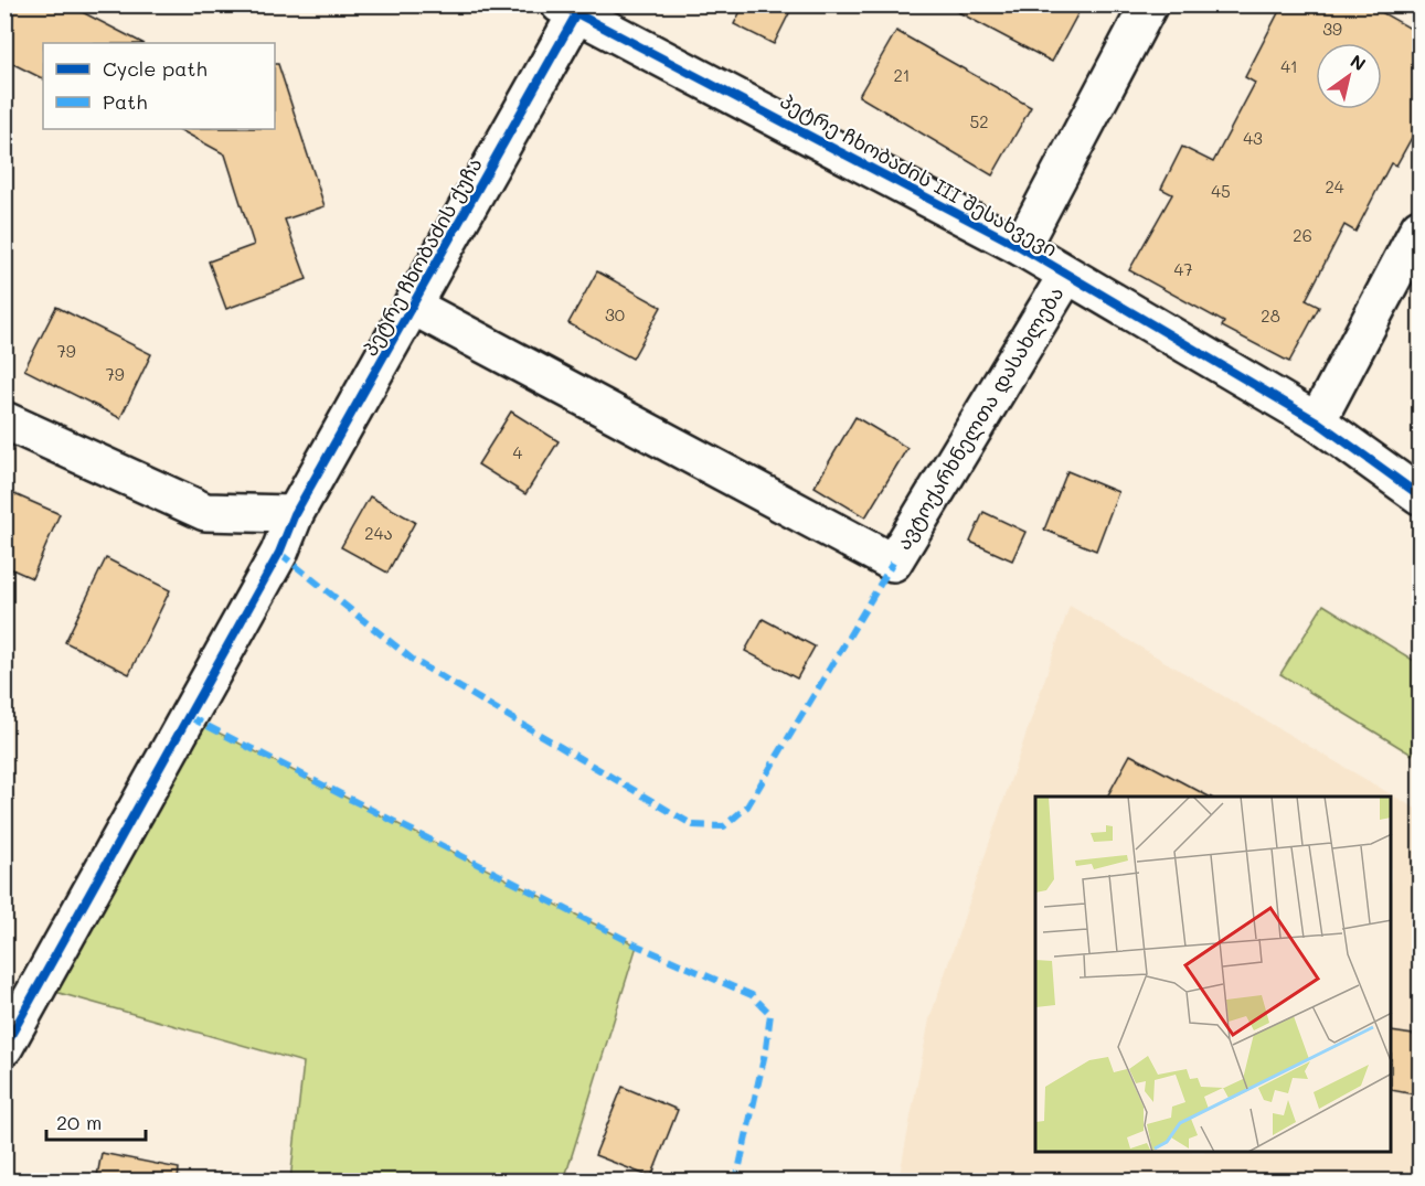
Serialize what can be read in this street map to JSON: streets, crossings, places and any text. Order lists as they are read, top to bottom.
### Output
{
  "streets": {
    "street": ["პეტრე ჩხობაძის III შესახვევი", "პეტრე ჩხობაძის ქუჩა", "ავტოქარხნელთა დასახლება"]
  },
  "crossings": [
    ["პეტრე ჩხობაძის III შესახვევი", "პეტრე ჩხობაძის ქუჩა"],
    ["პეტრე ჩხობაძის III შესახვევი", "ავტოქარხნელთა დასახლება"],
    ["პეტრე ჩხობაძის ქუჩა", "ავტოქარხნელთა დასახლება"]
  ],
  "house_numbers": [
    "39",
    "41",
    "21",
    "52",
    "43",
    "24",
    "45",
    "26",
    "47",
    "30",
    "28",
    "79",
    "79",
    "4",
    "24ა"
  ],
  "legend": ["Cycle path", "Path"],
  "scale_bar": "20 m",
  "north": "top right"
}
